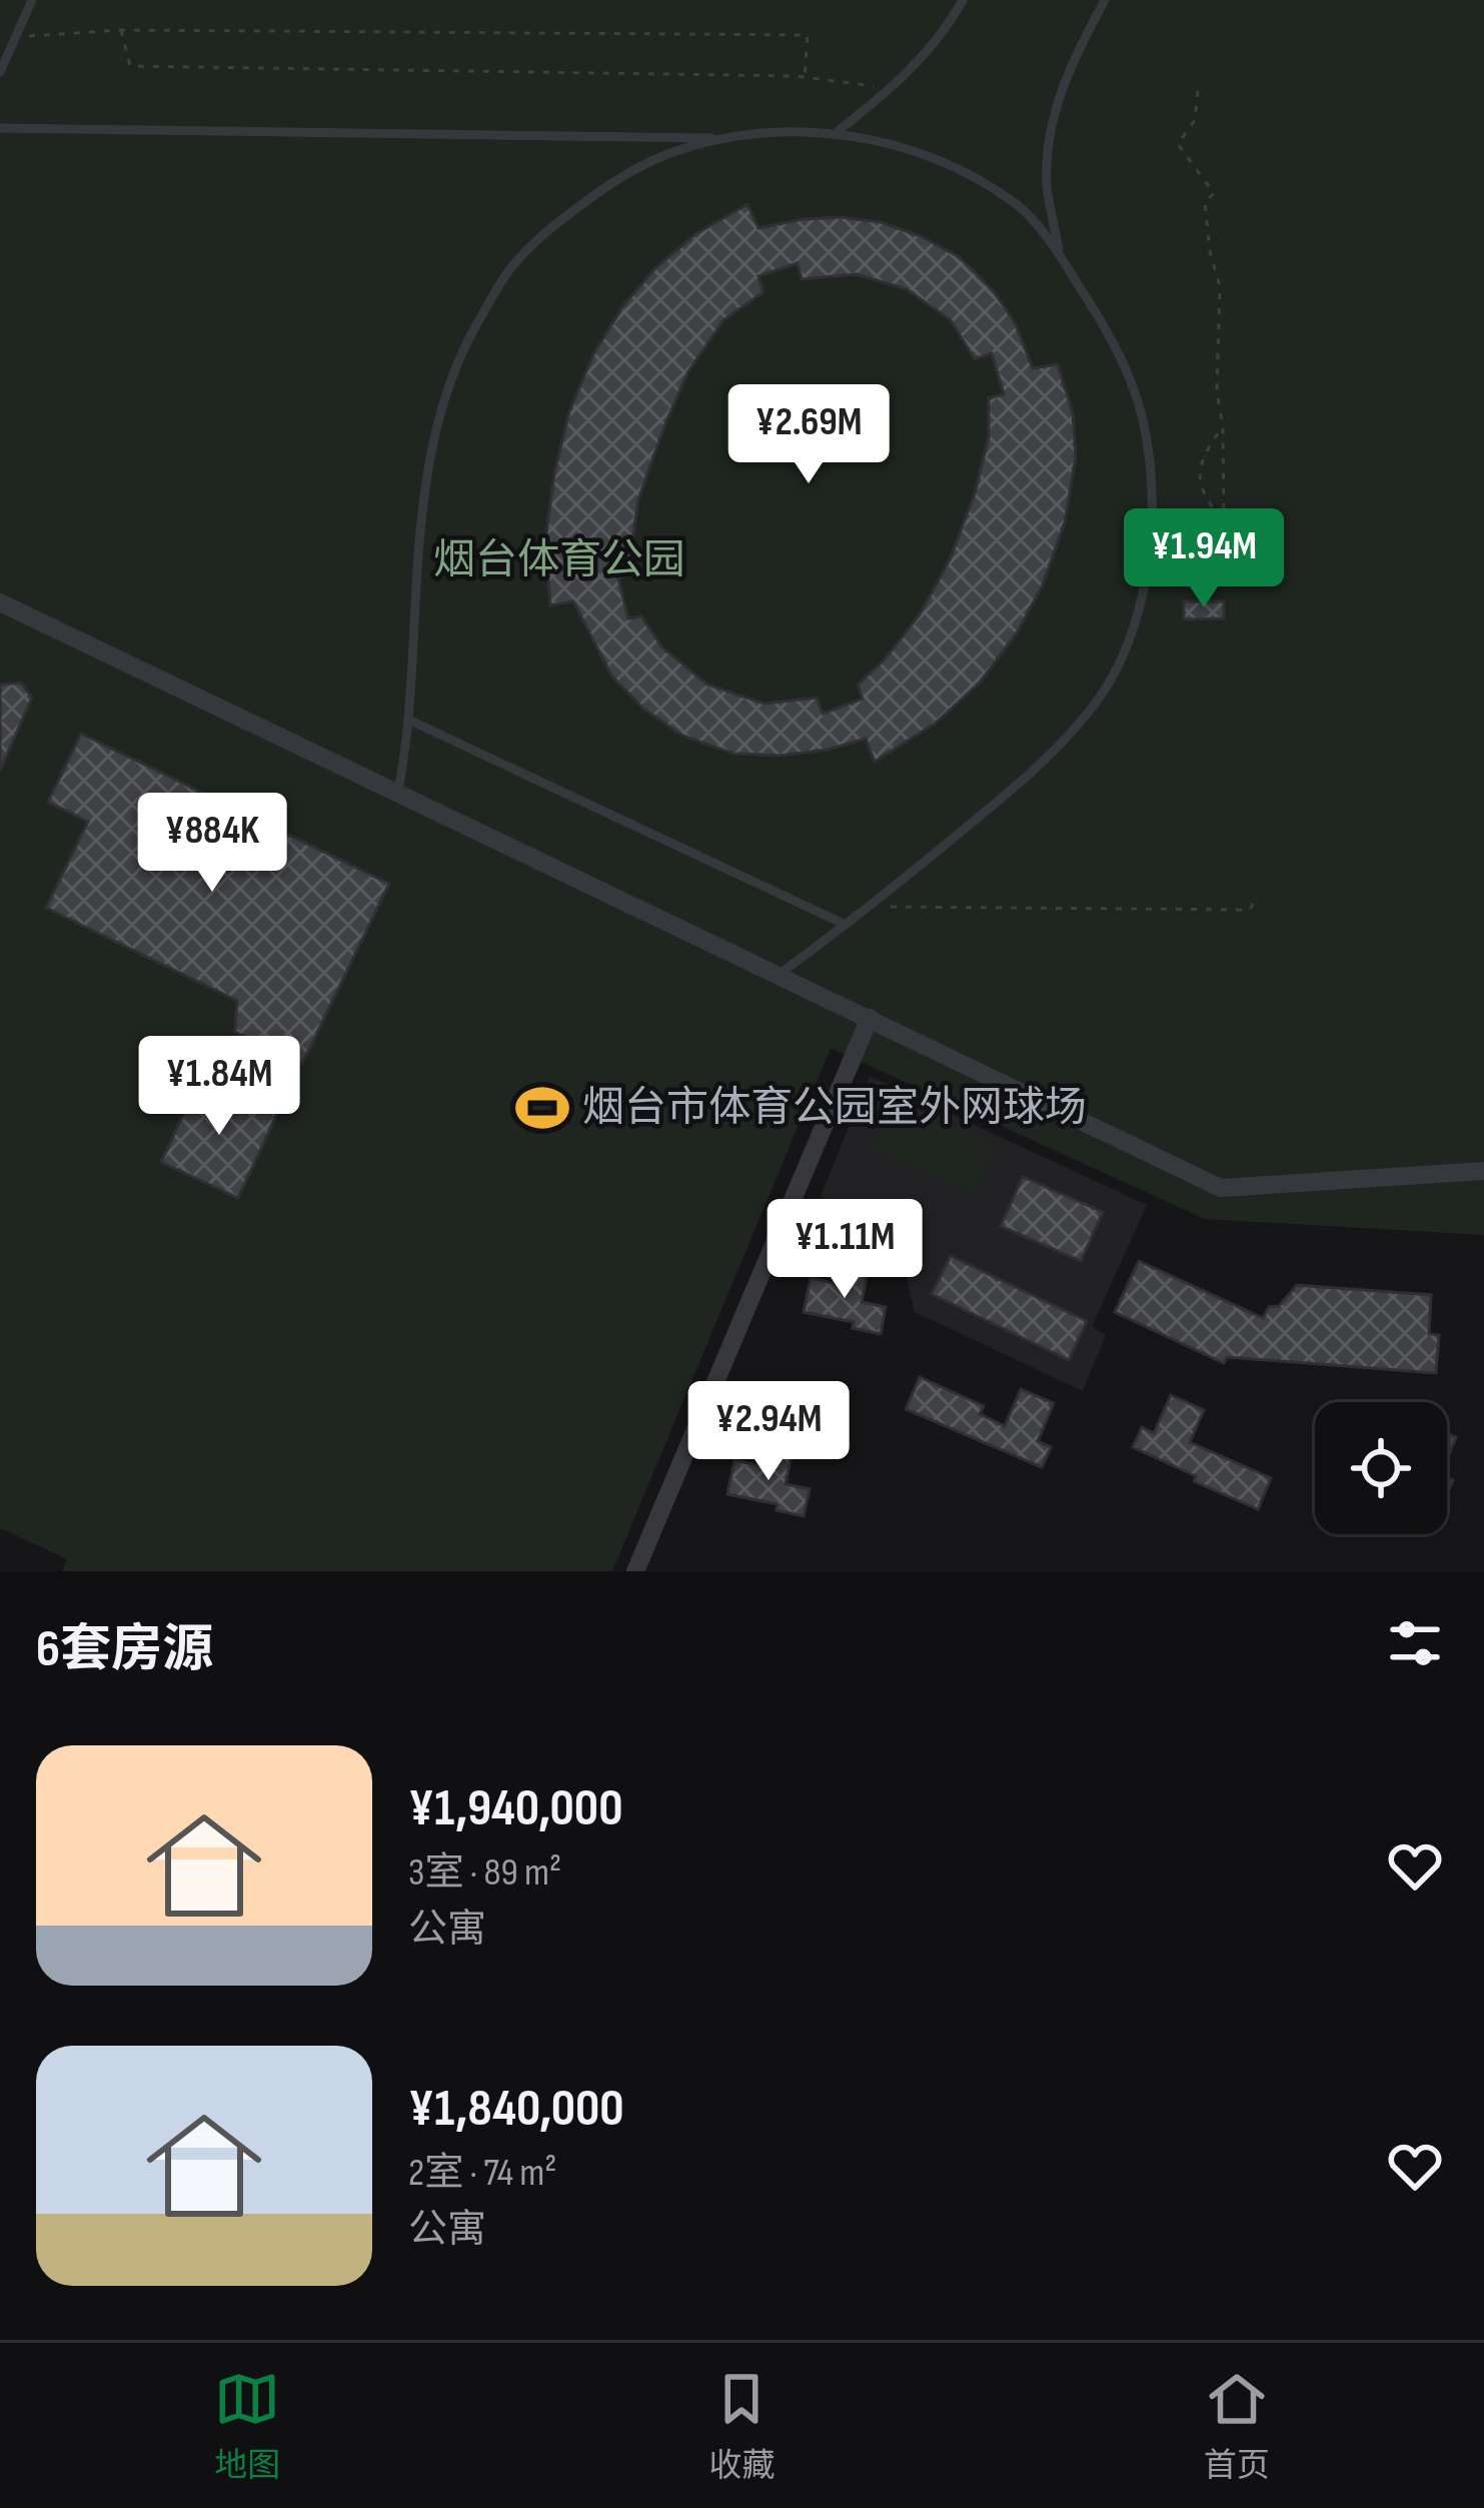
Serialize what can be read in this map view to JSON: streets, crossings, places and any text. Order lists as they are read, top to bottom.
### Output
{
  "parks": ["烟台体育公园"],
  "places": {
    "sports": ["烟台市体育公园室外网球场"]
  },
  "page": {
    "price": [
      "¥2.69M",
      "¥1.94M",
      "¥884K",
      "¥1.84M",
      "¥1.11M",
      "¥2.94M"
    ],
    "heading": "6套房源",
    "list": [
      {
        "name": "¥1,940,000",
        "note": "3室 · 89 m² · 公寓"
      },
      {
        "name": "¥1,840,000",
        "note": "2室 · 74 m² · 公寓"
      }
    ],
    "tabs": ["地图", "收藏", "首页"]
  }
}
